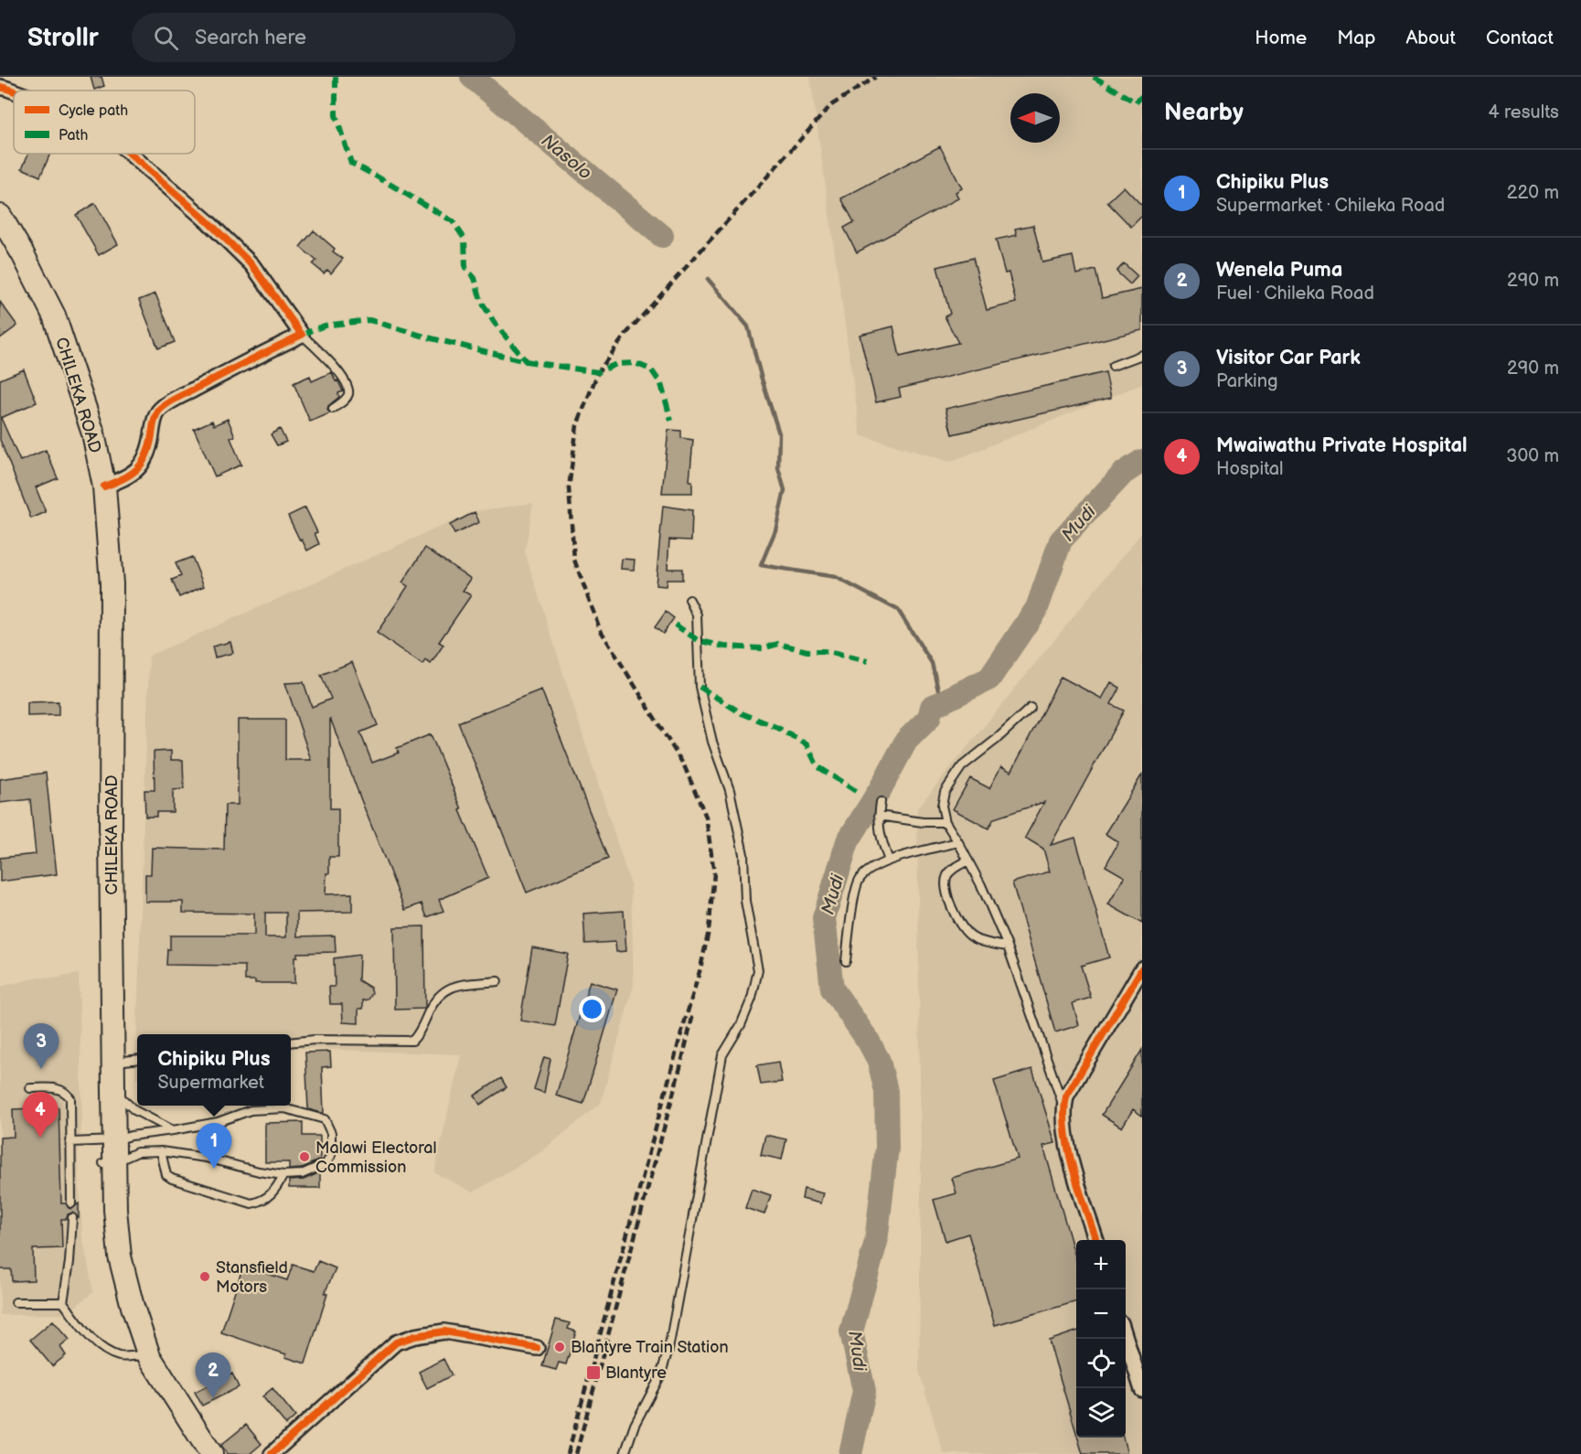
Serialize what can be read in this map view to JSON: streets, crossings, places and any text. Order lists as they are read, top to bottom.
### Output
{
  "streets": {
    "highway": ["CHILEKA ROAD"]
  },
  "water": ["Nasolo", "Mudi"],
  "places": {
    "other": ["Malawi Electoral Commission", "Stansfield Motors", "Blantyre Train Station"],
    "transit": ["Blantyre"]
  },
  "legend": ["Cycle path", "Path"],
  "north": "left",
  "page": {
    "header": "Strollr",
    "search": "Search here",
    "nav": [
      "Home",
      "Map",
      "About",
      "Contact"
    ],
    "heading": ["Nearby", "4 results"],
    "list": [
      {
        "mark": "1",
        "name": "Chipiku Plus",
        "note": "Supermarket · Chileka Road",
        "value": "220 m"
      },
      {
        "mark": "2",
        "name": "Wenela Puma",
        "note": "Fuel · Chileka Road",
        "value": "290 m"
      },
      {
        "mark": "3",
        "name": "Visitor Car Park",
        "note": "Parking",
        "value": "290 m"
      },
      {
        "mark": "4",
        "name": "Mwaiwathu Private Hospital",
        "note": "Hospital",
        "value": "300 m"
      }
    ],
    "pins": [
      "3",
      "4",
      "1",
      "2"
    ],
    "popup": ["Chipiku Plus", "Supermarket"],
    "map_buttons": ["+", "−"]
  }
}
